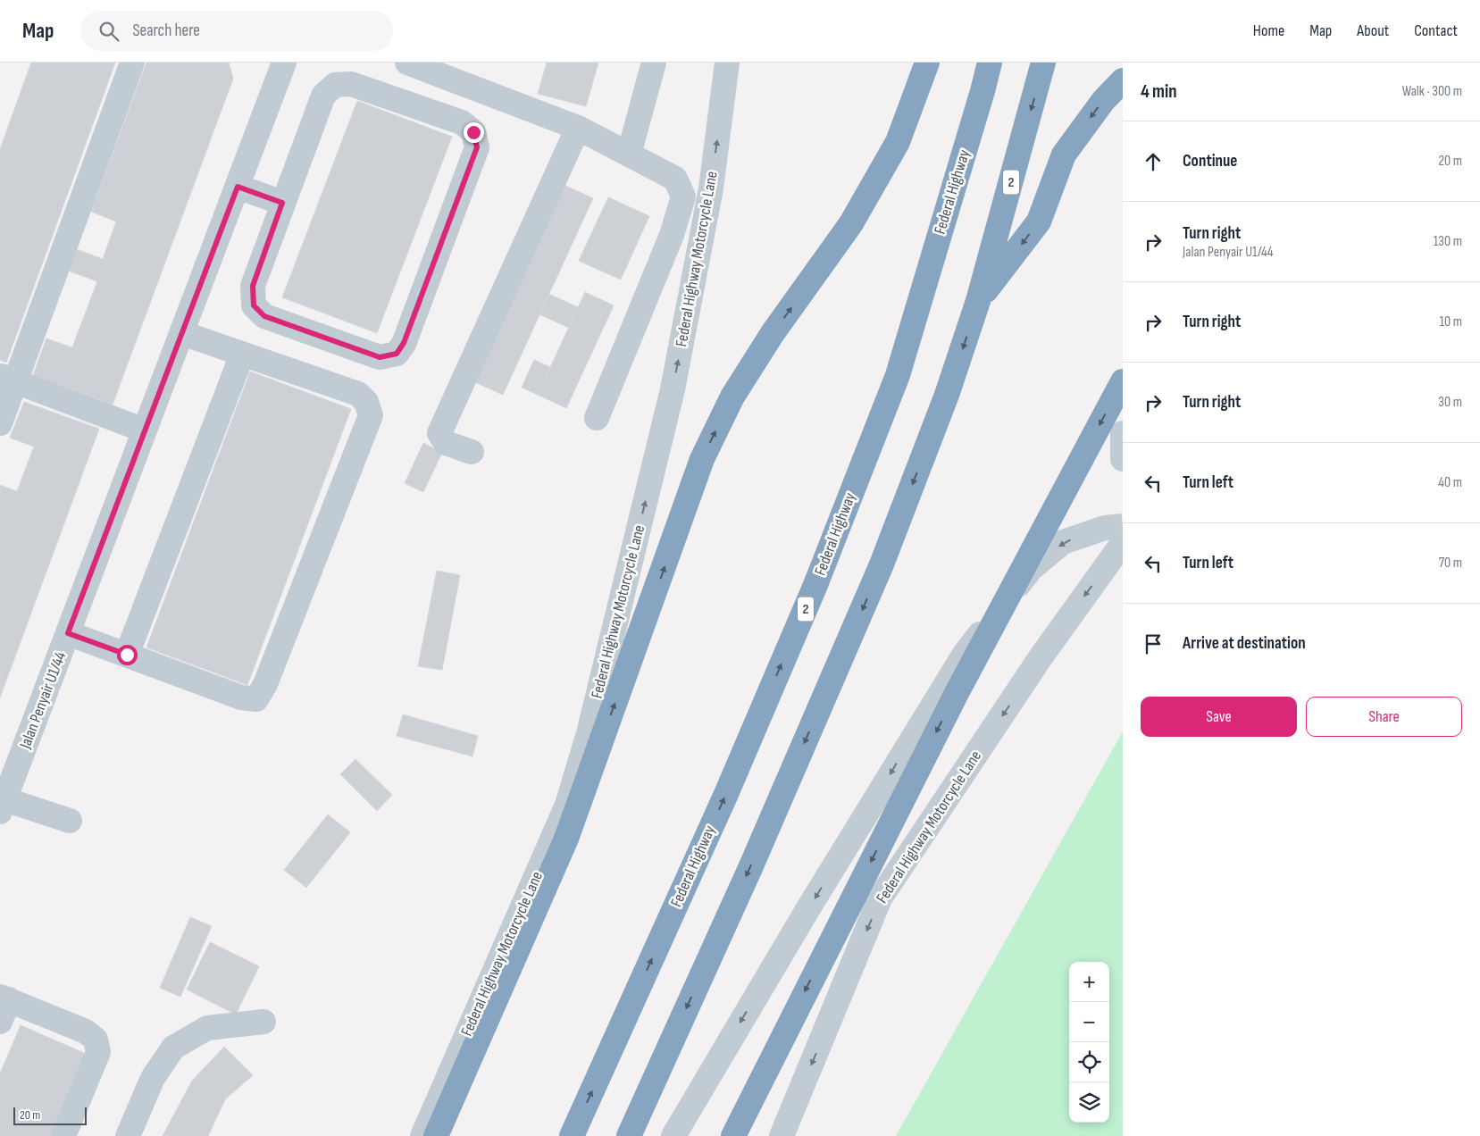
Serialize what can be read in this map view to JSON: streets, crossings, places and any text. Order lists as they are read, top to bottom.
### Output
{
  "streets": {
    "highway": ["2", "Federal Highway"],
    "street": ["Federal Highway Motorcycle Lane", "Jalan Penyair U1/44"]
  },
  "scale_bar": "20 m",
  "page": {
    "header": "Map",
    "search": "Search here",
    "nav": [
      "Home",
      "Map",
      "About",
      "Contact"
    ],
    "heading": ["4 min", "Walk · 300 m"],
    "list": [
      ["Continue", "20 m"],
      ["Turn right", "Jalan Penyair U1/44", "130 m"],
      ["Turn right", "10 m"],
      ["Turn right", "30 m"],
      ["Turn left", "40 m"],
      ["Turn left", "70 m"],
      "Arrive at destination"
    ],
    "buttons": ["Save", "Share"],
    "map_buttons": ["+", "−"],
    "scale": "20 m"
  }
}
